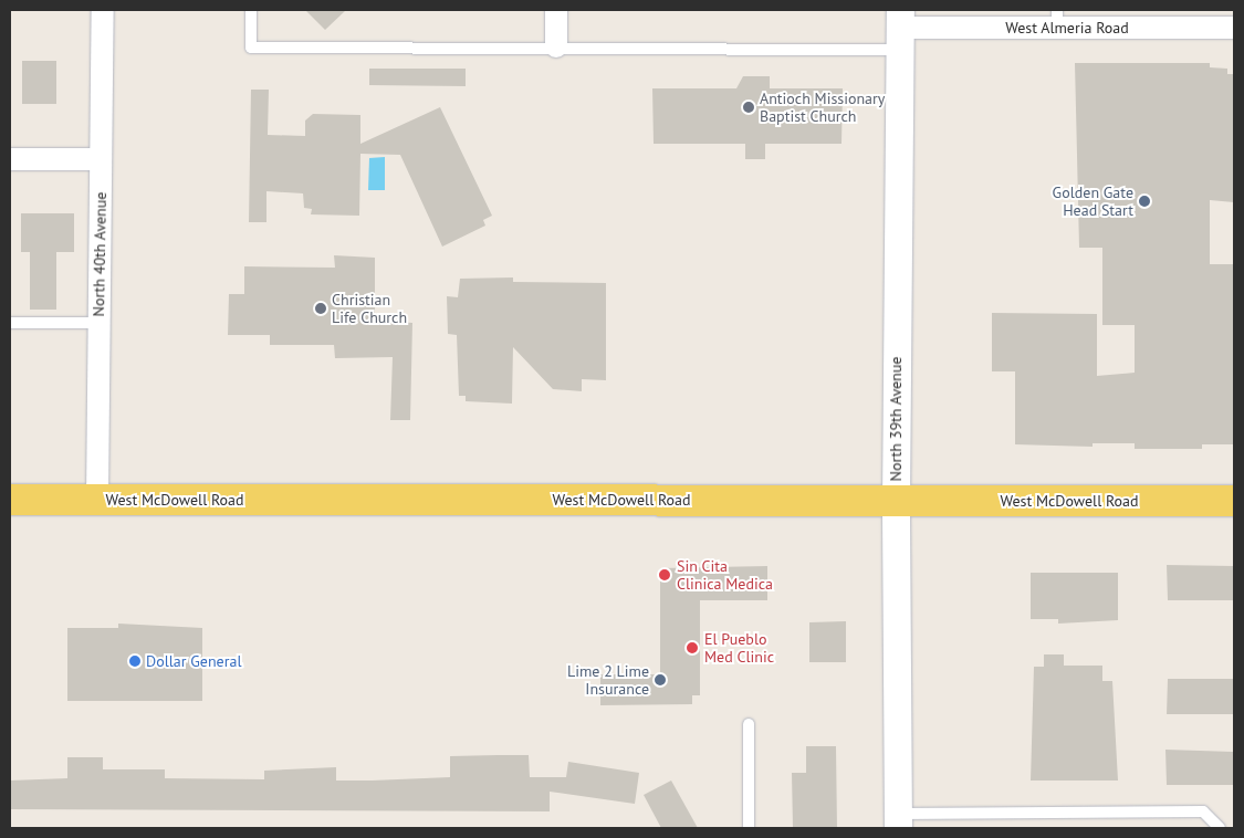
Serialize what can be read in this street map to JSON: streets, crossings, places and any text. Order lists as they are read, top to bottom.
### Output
{
  "streets": {
    "main road": ["West McDowell Road"],
    "street": ["West Almeria Road", "North 40th Avenue", "North 39th Avenue"]
  },
  "crossings": [
    ["West Almeria Road", "North 39th Avenue"],
    ["North 40th Avenue", "West McDowell Road"],
    ["North 39th Avenue", "West McDowell Road"]
  ],
  "places": [
    "Antioch Missionary Baptist Church",
    "Golden Gate Head Start",
    "Christian Life Church",
    "Sin Cita Clinica Medica",
    "El Pueblo Med Clinic",
    "Dollar General",
    "Lime 2 Lime Insurance"
  ]
}
